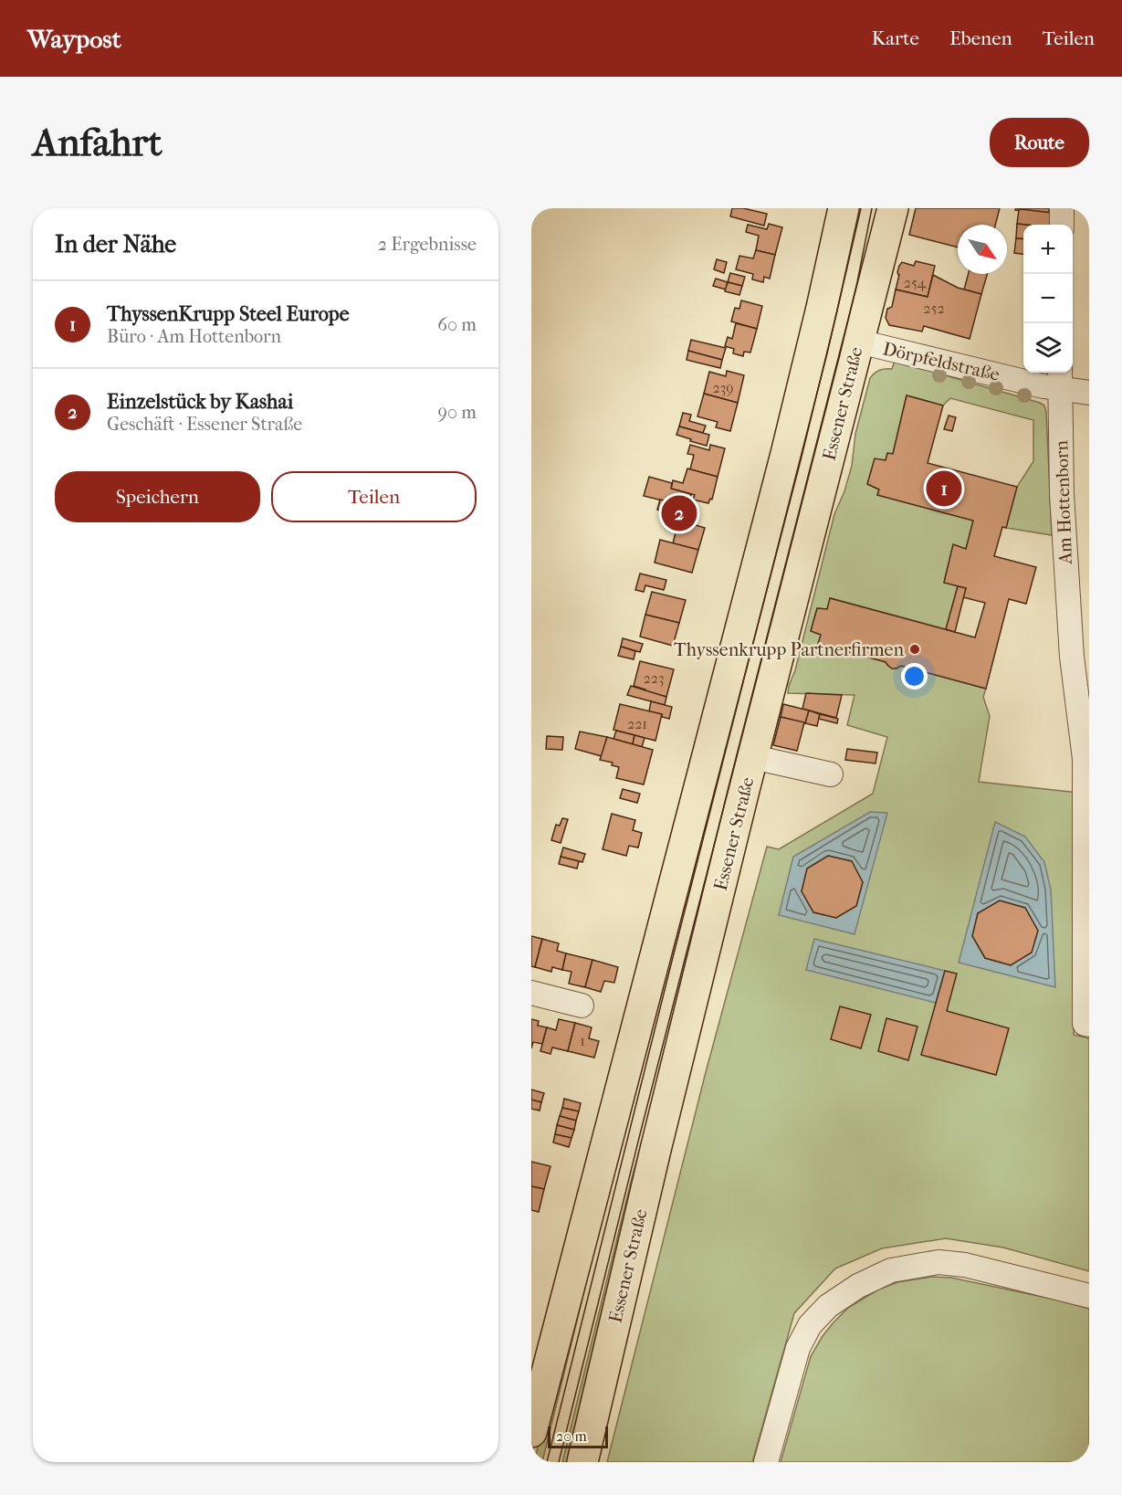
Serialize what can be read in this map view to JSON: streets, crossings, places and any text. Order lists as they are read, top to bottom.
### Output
{
  "streets": {
    "main road": ["Essener Straße"],
    "street": ["Dörpfeldstraße", "Am Hottenborn"]
  },
  "crossings": [
    ["Dörpfeldstraße", "Essener Straße"],
    ["Dörpfeldstraße", "Am Hottenborn"]
  ],
  "places": ["Thyssenkrupp Partnerfirmen"],
  "house_numbers": [
    "254",
    "252",
    "239",
    "223",
    "221",
    "1"
  ],
  "scale_bar": "20 m",
  "north": "bottom right",
  "page": {
    "header": "Waypost",
    "nav": ["Karte", "Ebenen", "Teilen"],
    "buttons": [
      "Route",
      ["Speichern", "Teilen"]
    ],
    "title": "Anfahrt",
    "heading": ["In der Nähe", "2 Ergebnisse"],
    "map_buttons": ["+", "−"],
    "list": [
      {
        "mark": "1",
        "name": "ThyssenKrupp Steel Europe",
        "note": "Büro · Am Hottenborn",
        "value": "60 m"
      },
      {
        "mark": "2",
        "name": "Einzelstück by Kashai",
        "note": "Geschäft · Essener Straße",
        "value": "90 m"
      }
    ],
    "pins": ["1", "2"],
    "scale": "20 m"
  }
}
